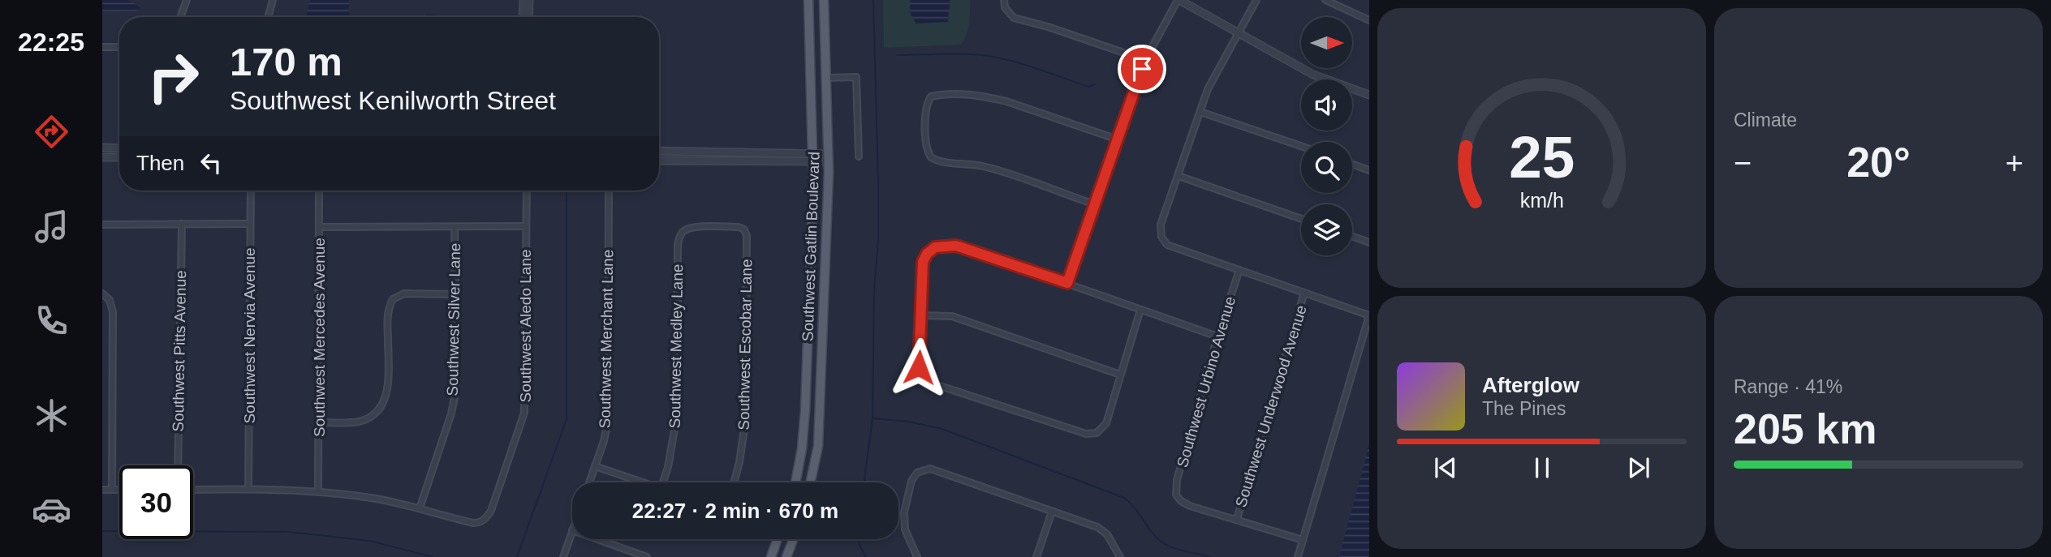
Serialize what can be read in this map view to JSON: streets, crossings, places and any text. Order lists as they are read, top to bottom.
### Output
{
  "streets": {
    "main road": ["Southwest Gatlin Boulevard"],
    "street": [
      "Southwest Silver Lane",
      "Southwest Aledo Lane",
      "Southwest Nervia Avenue",
      "Southwest Mercedes Avenue",
      "Southwest Merchant Lane",
      "Southwest Escobar Lane",
      "Southwest Medley Lane",
      "Southwest Pitts Avenue",
      "Southwest Urbino Avenue",
      "Southwest Underwood Avenue"
    ]
  },
  "crossings": [
    ["Southwest Silver Lane", "Southwest Aledo Lane"],
    ["Southwest Escobar Lane", "Southwest Medley Lane"],
    ["Southwest Urbino Avenue", "Southwest Underwood Avenue"]
  ],
  "north": "right",
  "page": {
    "tabs": "22:25",
    "tile": [
      "Climate",
      ["Range · 41%", "205 km"]
    ],
    "turn": ["170 m", "Southwest Kenilworth Street"],
    "then": "Then",
    "heat": ["−", "20°", "+"],
    "song": ["Afterglow", "The Pines"],
    "limit": "30",
    "trip": "22:27 · 2 min · 670 m",
    "gauge": ["25", "km/h"]
  }
}
